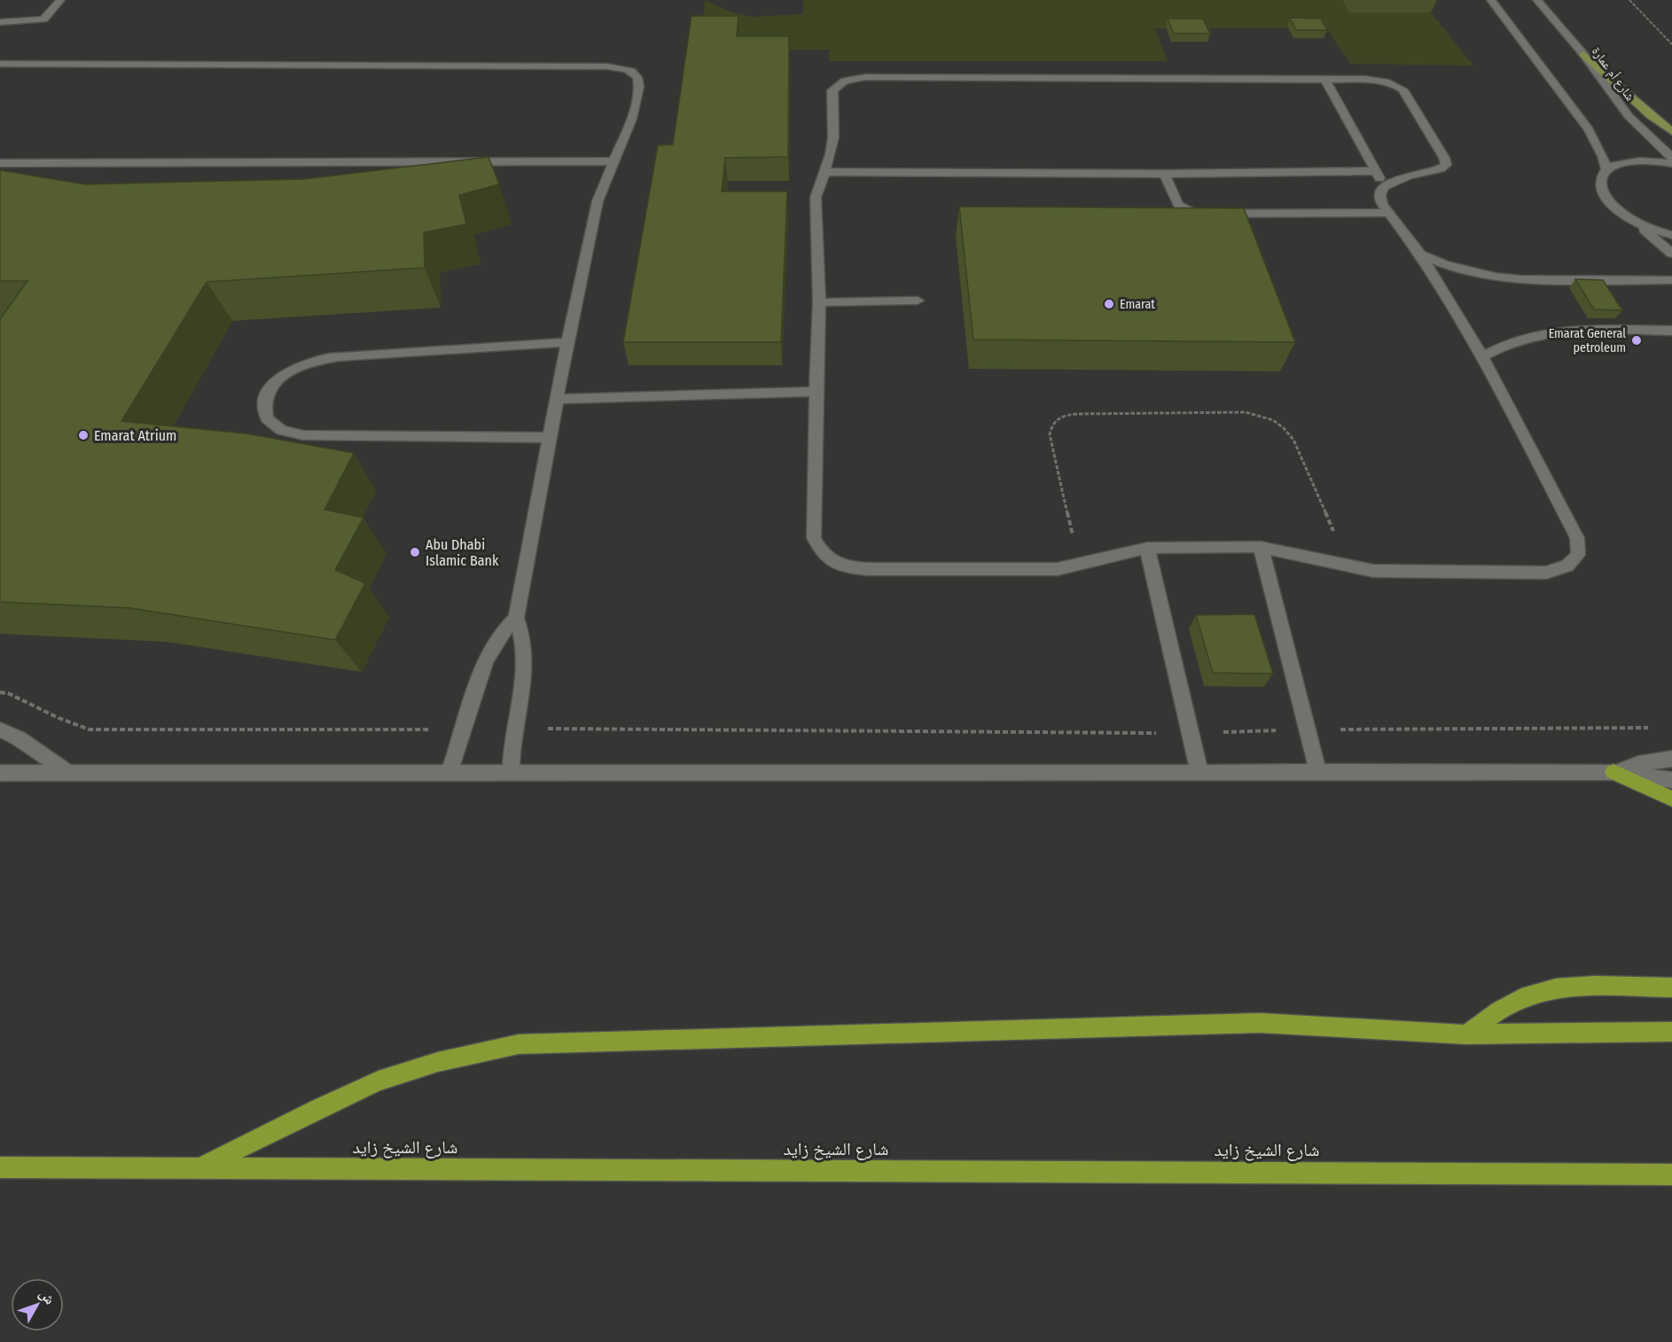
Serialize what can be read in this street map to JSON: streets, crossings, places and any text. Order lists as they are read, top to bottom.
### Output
{
  "streets": {
    "highway": ["شارع الشيخ زايد"],
    "street": ["شارع أم عمارة"]
  },
  "places": [
    "Emarat",
    "Emarat General petroleum",
    "Emarat Atrium",
    "Abu Dhabi Islamic Bank"
  ],
  "north": "top right"
}
